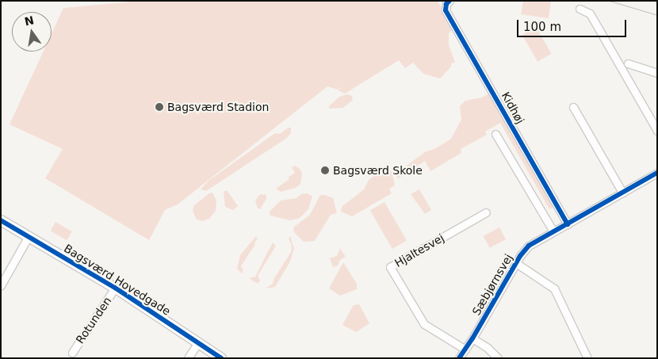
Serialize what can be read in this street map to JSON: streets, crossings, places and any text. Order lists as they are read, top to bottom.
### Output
{
  "streets": {
    "street": [
      "Kidhøj",
      "Hjaltesvej",
      "Bagsværd Hovedgade",
      "Sæbjørnsvej",
      "Rotunden"
    ]
  },
  "crossings": [
    ["Kidhøj", "Sæbjørnsvej"],
    ["Hjaltesvej", "Sæbjørnsvej"],
    ["Bagsværd Hovedgade", "Rotunden"]
  ],
  "places": ["Bagsværd Stadion", "Bagsværd Skole"],
  "scale_bar": "100 m",
  "north": "top"
}
